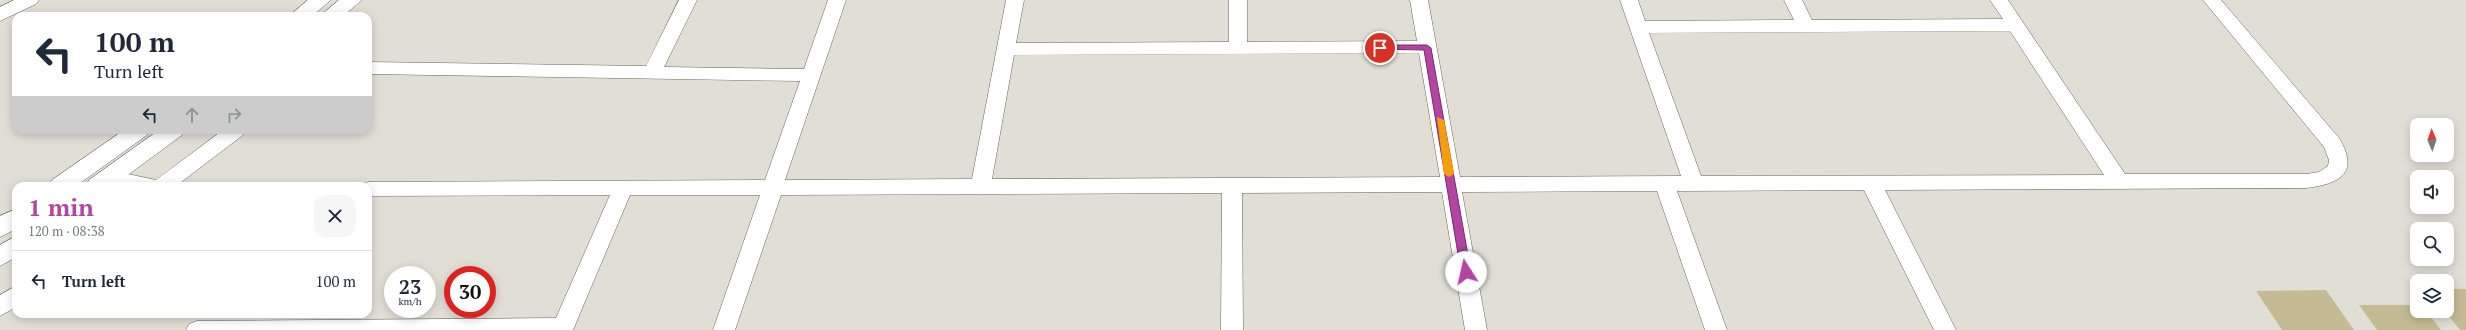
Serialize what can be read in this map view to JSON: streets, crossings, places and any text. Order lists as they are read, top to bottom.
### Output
{
  "north": "top",
  "page": {
    "turn": ["100 m", "Turn left"],
    "heading": ["1 min", "120 m · 08:38"],
    "list": [
      {
        "name": "Turn left",
        "value": "100 m"
      }
    ],
    "speed": "23 km/h",
    "limit": "30"
  }
}
